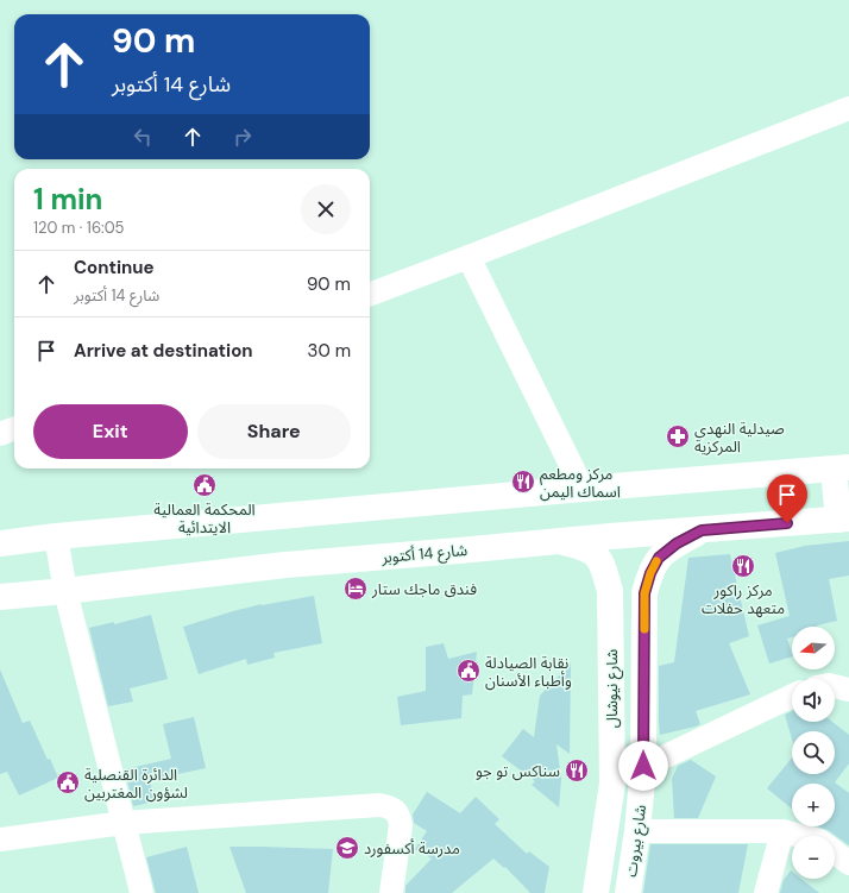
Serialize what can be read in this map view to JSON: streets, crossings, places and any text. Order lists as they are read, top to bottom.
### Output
{
  "streets": {
    "main road": ["شارع 14 أكتوبر", "شارع نيوشال", "شارع بيروت"]
  },
  "crossings": [
    ["شارع 14 أكتوبر", "شارع نيوشال"],
    ["شارع 14 أكتوبر", "شارع بيروت"]
  ],
  "places": {
    "pharmacy": ["صيدلية النهدي المركزية"],
    "restaurant": ["مركز ومطعم اسماك اليمن", "مركز راكور متعهد حفلات", "سناكس تو جو"],
    "public building": ["المحكمة العمالية الايتدائية", "نقابة الصيادلة وأطباء الأسنان", "الدائرة القنصلية لشؤون المغتربين"],
    "hotel": ["فندق ماجك ستار"],
    "school or university": ["مدرسة أكسفورد"]
  },
  "north": "left",
  "page": {
    "turn": ["90 m", "شارع 14 أكتوبر"],
    "heading": ["1 min", "120 m · 16:05"],
    "list": [
      {
        "name": "Continue",
        "note": "شارع 14 أكتوبر",
        "value": "90 m"
      },
      {
        "name": "Arrive at destination",
        "value": "30 m"
      }
    ],
    "buttons": ["Exit", "Share"],
    "map_buttons": ["+", "−"]
  }
}
